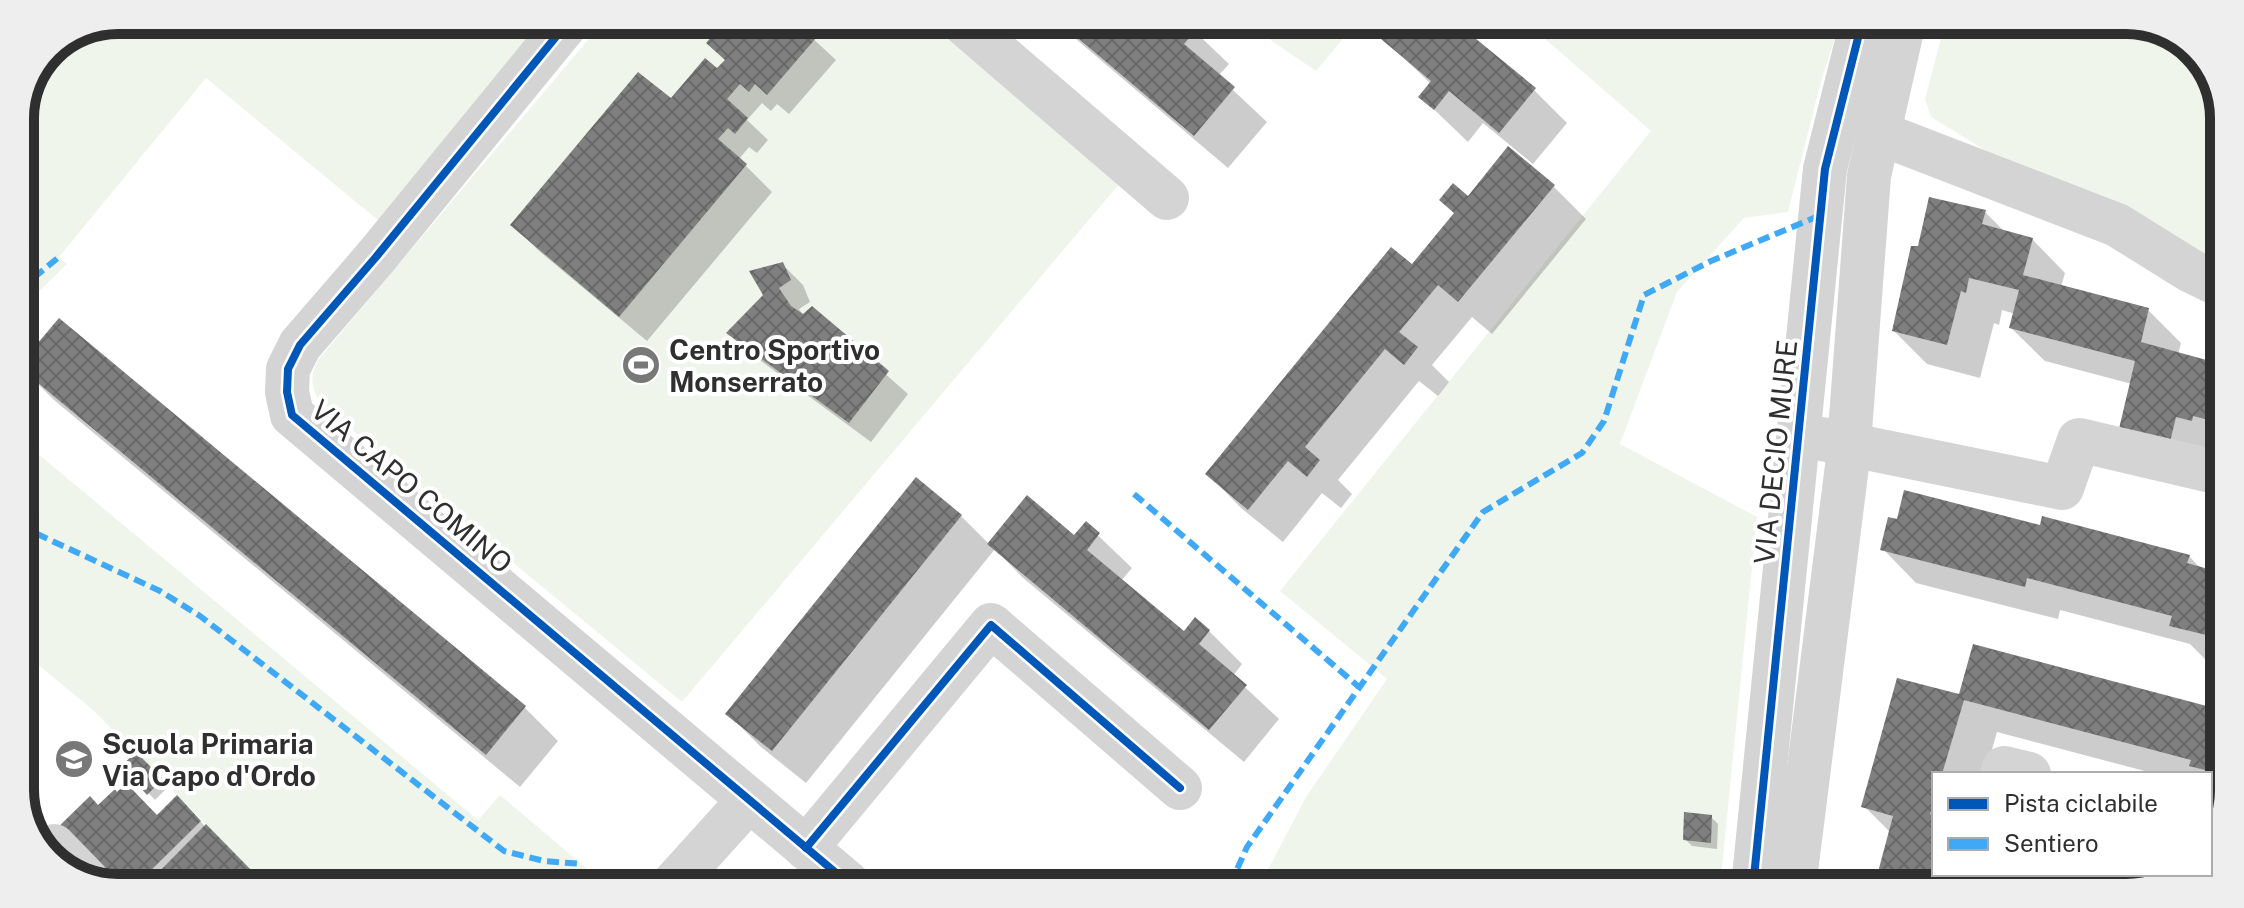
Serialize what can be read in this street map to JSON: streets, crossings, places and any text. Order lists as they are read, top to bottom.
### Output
{
  "streets": {
    "street": ["VIA DECIO MURE", "VIA CAPO COMINO"]
  },
  "places": {
    "sports": ["Centro Sportivo Monserrato"],
    "school or university": ["Scuola Primaria Via Capo d'Ordo"]
  },
  "legend": ["Pista ciclabile", "Sentiero"]
}
